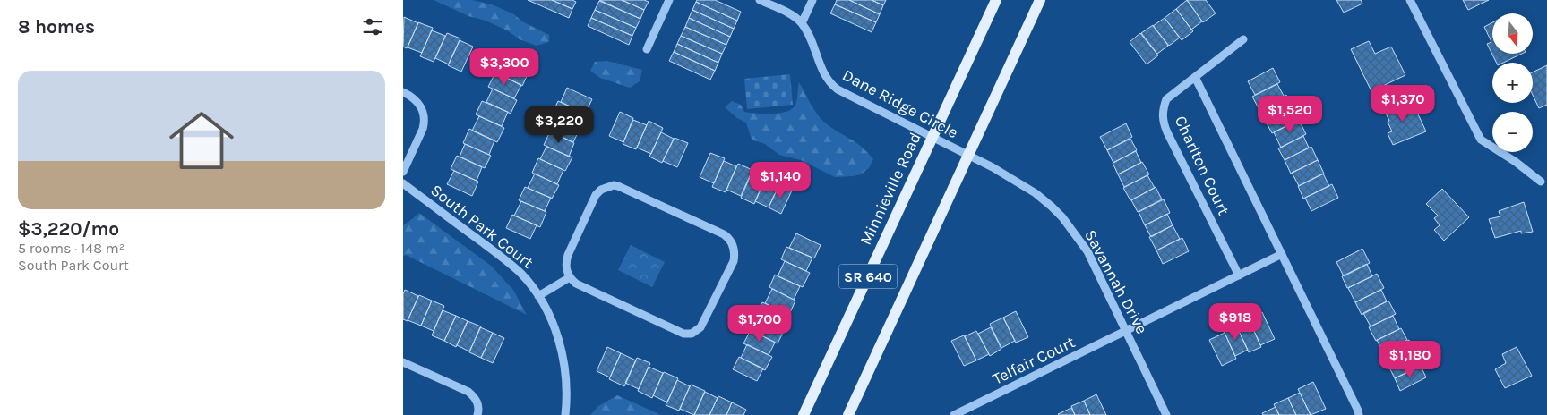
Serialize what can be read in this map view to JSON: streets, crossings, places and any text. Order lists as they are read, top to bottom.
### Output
{
  "streets": {
    "main road": ["Minnieville Road", "SR 640"],
    "street": [
      "Dane Ridge Circle",
      "Charlton Court",
      "South Park Court",
      "Savannah Drive",
      "Telfair Court"
    ]
  },
  "crossings": [
    ["Dane Ridge Circle", "Minnieville Road"],
    ["Dane Ridge Circle", "SR 640"],
    ["Dane Ridge Circle", "Savannah Drive"],
    ["SR 640", "Savannah Drive"],
    ["Savannah Drive", "Telfair Court"]
  ],
  "north": "bottom",
  "page": {
    "heading": "8 homes",
    "map_buttons": ["+", "−"],
    "price": [
      "$3,300",
      "$1,370",
      "$1,520",
      "$3,220",
      "$1,140",
      "$918",
      "$1,700",
      "$1,180"
    ],
    "list": [
      {
        "name": "$3,220/mo",
        "note": "5 rooms · 148 m² · South Park Court"
      }
    ]
  }
}
